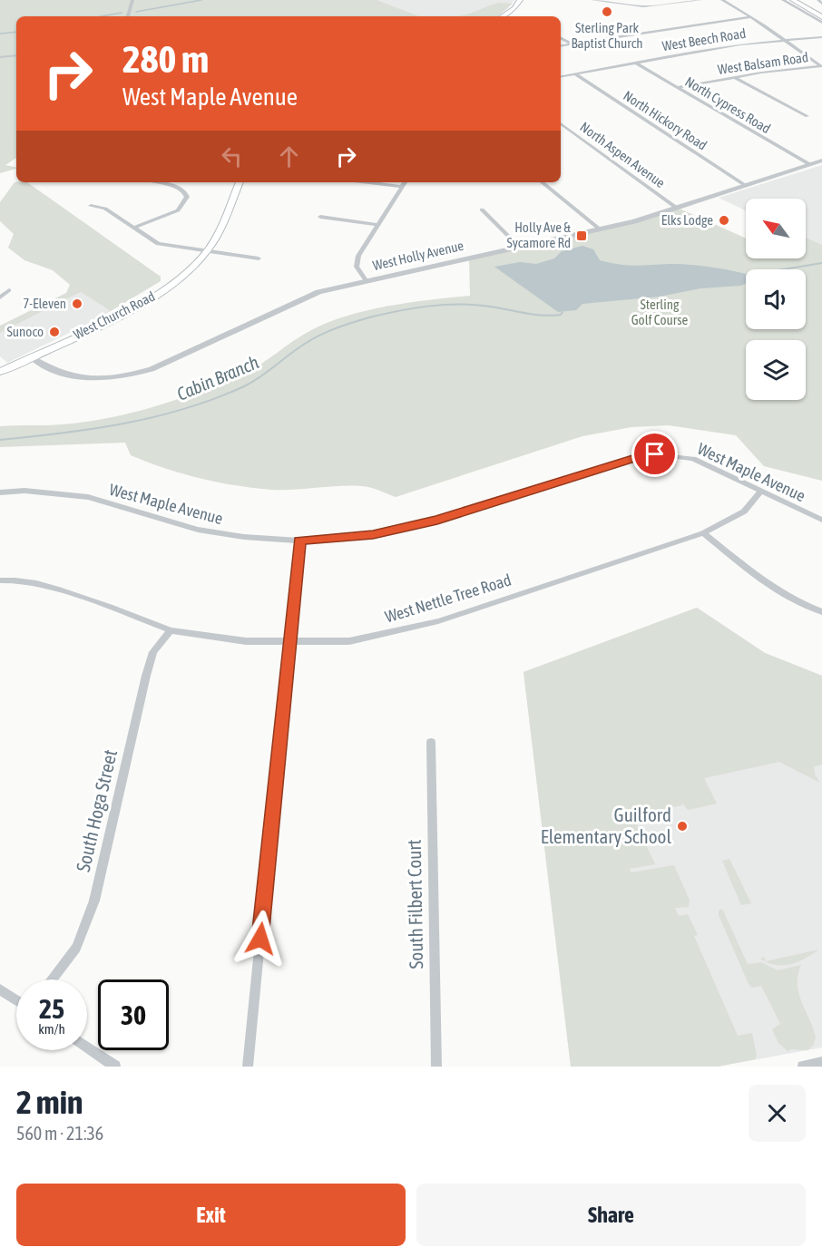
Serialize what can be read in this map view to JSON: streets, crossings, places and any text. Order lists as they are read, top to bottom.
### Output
{
  "streets": {
    "main road": ["West Church Road"],
    "street": [
      "West Beech Road",
      "West Balsam Road",
      "North Cypress Road",
      "North Hickory Road",
      "North Aspen Avenue",
      "West Holly Avenue",
      "West Maple Avenue",
      "West Nettle Tree Road",
      "South Hoga Street",
      "South Filbert Court"
    ]
  },
  "crossings": [
    ["West Beech Road", "North Cypress Road"],
    ["West Beech Road", "North Hickory Road"],
    ["West Balsam Road", "North Cypress Road"],
    ["North Cypress Road", "West Holly Avenue"],
    ["North Hickory Road", "West Holly Avenue"],
    ["North Aspen Avenue", "West Holly Avenue"],
    ["West Holly Avenue", "West Church Road"],
    ["West Maple Avenue", "West Nettle Tree Road"],
    ["West Nettle Tree Road", "South Hoga Street"]
  ],
  "water": ["Cabin Branch"],
  "parks": ["Sterling Golf Course"],
  "places": {
    "other": [
      "Sterling Park Baptist Church",
      "Elks Lodge",
      "7-Eleven",
      "Sunoco",
      "Guilford Elementary School"
    ],
    "transit": ["Holly Ave & Sycamore Rd"]
  },
  "north": "top left",
  "page": {
    "turn": ["280 m", "West Maple Avenue"],
    "speed": "25 km/h",
    "limit": "30",
    "heading": ["2 min", "560 m · 21:36"],
    "buttons": ["Exit", "Share"]
  }
}
